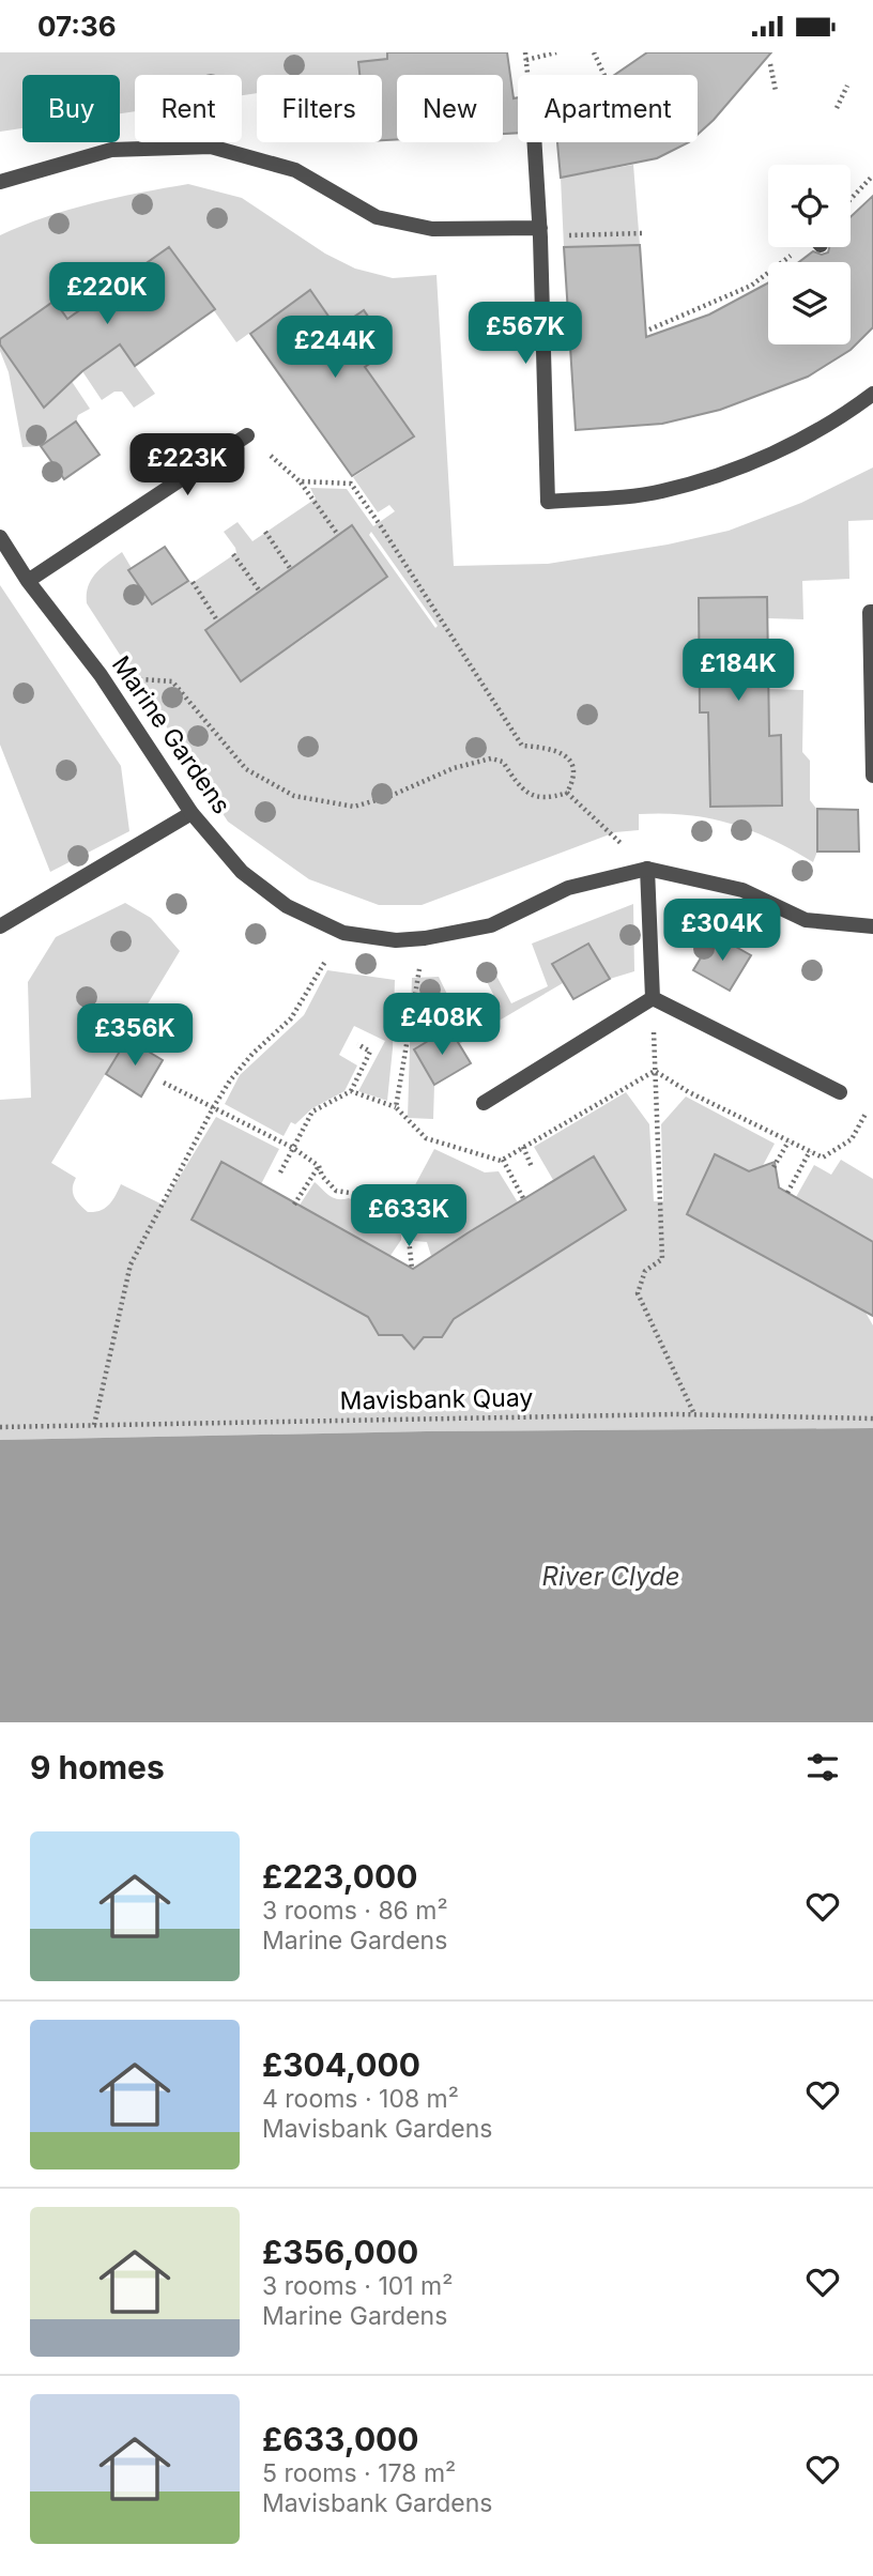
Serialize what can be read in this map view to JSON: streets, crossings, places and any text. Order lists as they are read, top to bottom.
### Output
{
  "streets": {
    "street": ["Marine Gardens"],
    "path": ["Mavisbank Quay"]
  },
  "water": ["River Clyde"],
  "page": {
    "status": "07:36",
    "chip": [
      "Buy",
      "Rent",
      "Filters",
      "New",
      "Apartment"
    ],
    "price": [
      "£220K",
      "£567K",
      "£244K",
      "£223K",
      "£184K",
      "£304K",
      "£408K",
      "£356K",
      "£633K"
    ],
    "heading": "9 homes",
    "list": [
      {
        "name": "£223,000",
        "note": "3 rooms · 86 m² · Marine Gardens"
      },
      {
        "name": "£304,000",
        "note": "4 rooms · 108 m² · Mavisbank Gardens"
      },
      {
        "name": "£356,000",
        "note": "3 rooms · 101 m² · Marine Gardens"
      },
      {
        "name": "£633,000",
        "note": "5 rooms · 178 m² · Mavisbank Gardens"
      }
    ]
  }
}
